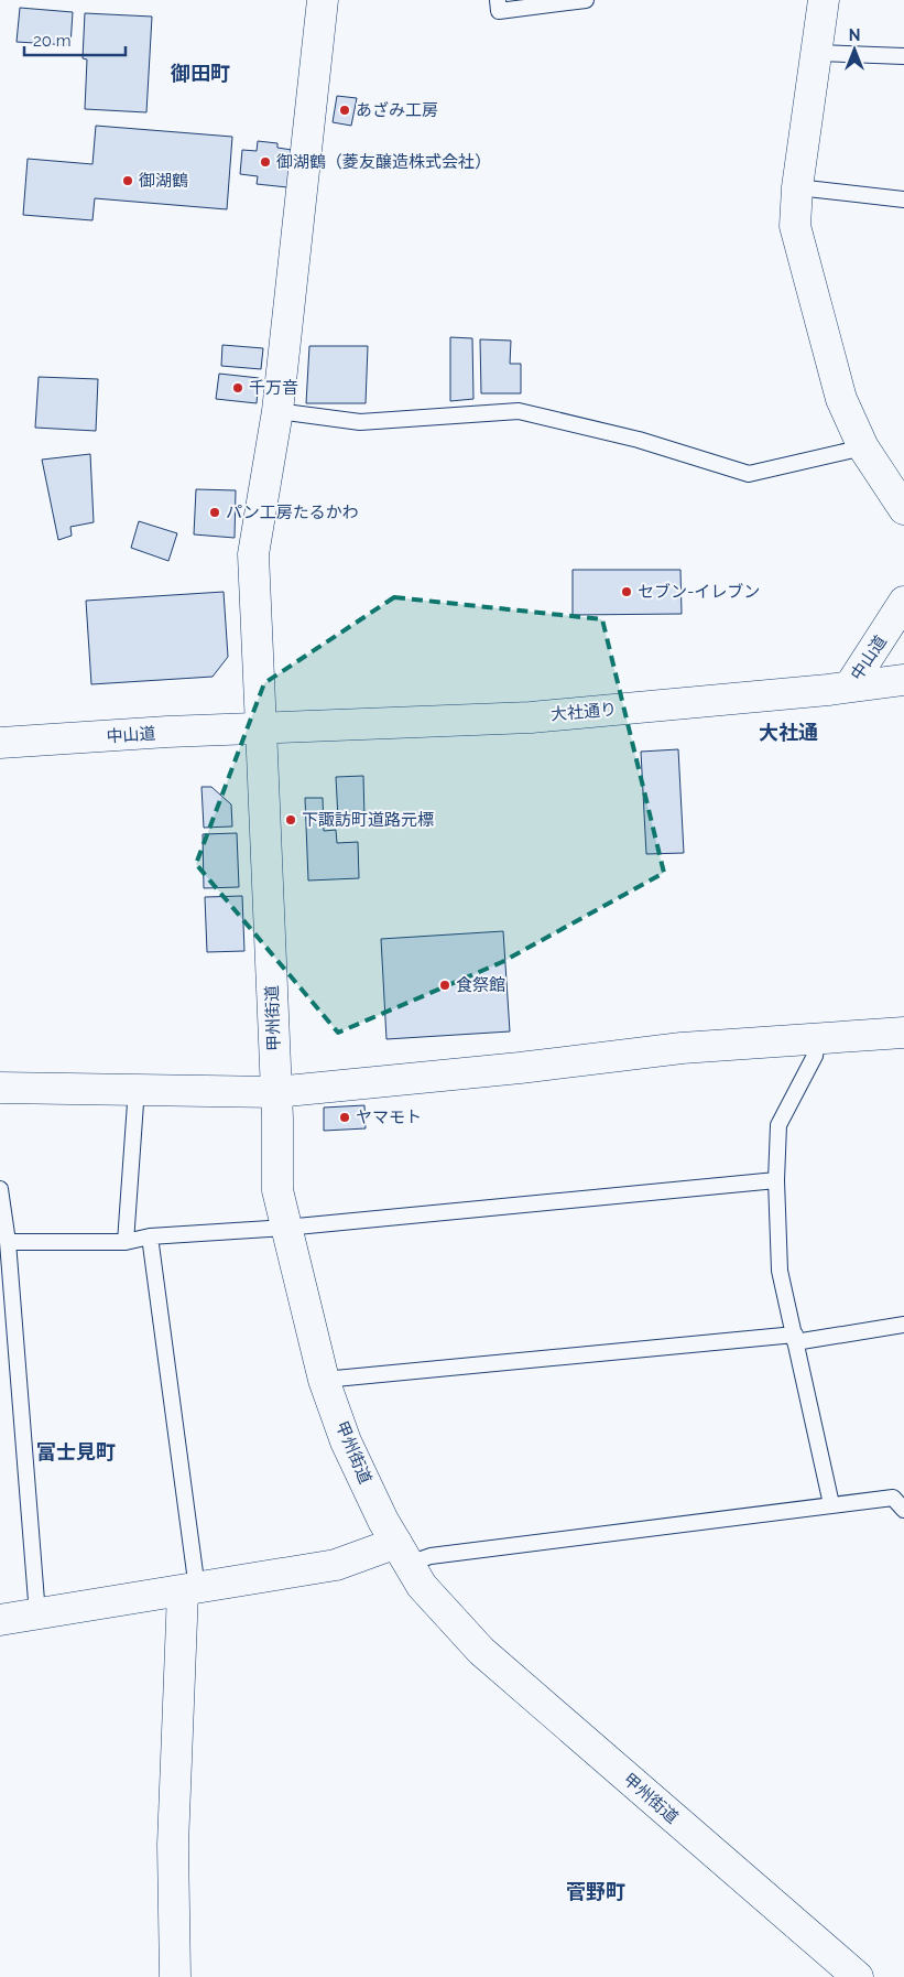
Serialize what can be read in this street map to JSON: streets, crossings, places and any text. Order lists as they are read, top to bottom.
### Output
{
  "streets": {
    "main road": ["中山道", "大社通り", "甲州街道"]
  },
  "crossings": [
    ["中山道", "大社通り"],
    ["中山道", "甲州街道"],
    ["大社通り", "甲州街道"]
  ],
  "districts": [
    "御田町",
    "大社通",
    "富士見町",
    "菅野町"
  ],
  "places": [
    "あざみ工房",
    "御湖鶴（菱友醸造株式会社）",
    "御湖鶴",
    "千万音",
    "パン工房たるかわ",
    "セブン-イレブン",
    "下諏訪町道路元標",
    "食祭館",
    "ヤマモト"
  ],
  "scale_bar": "20 m",
  "north": "top"
}
